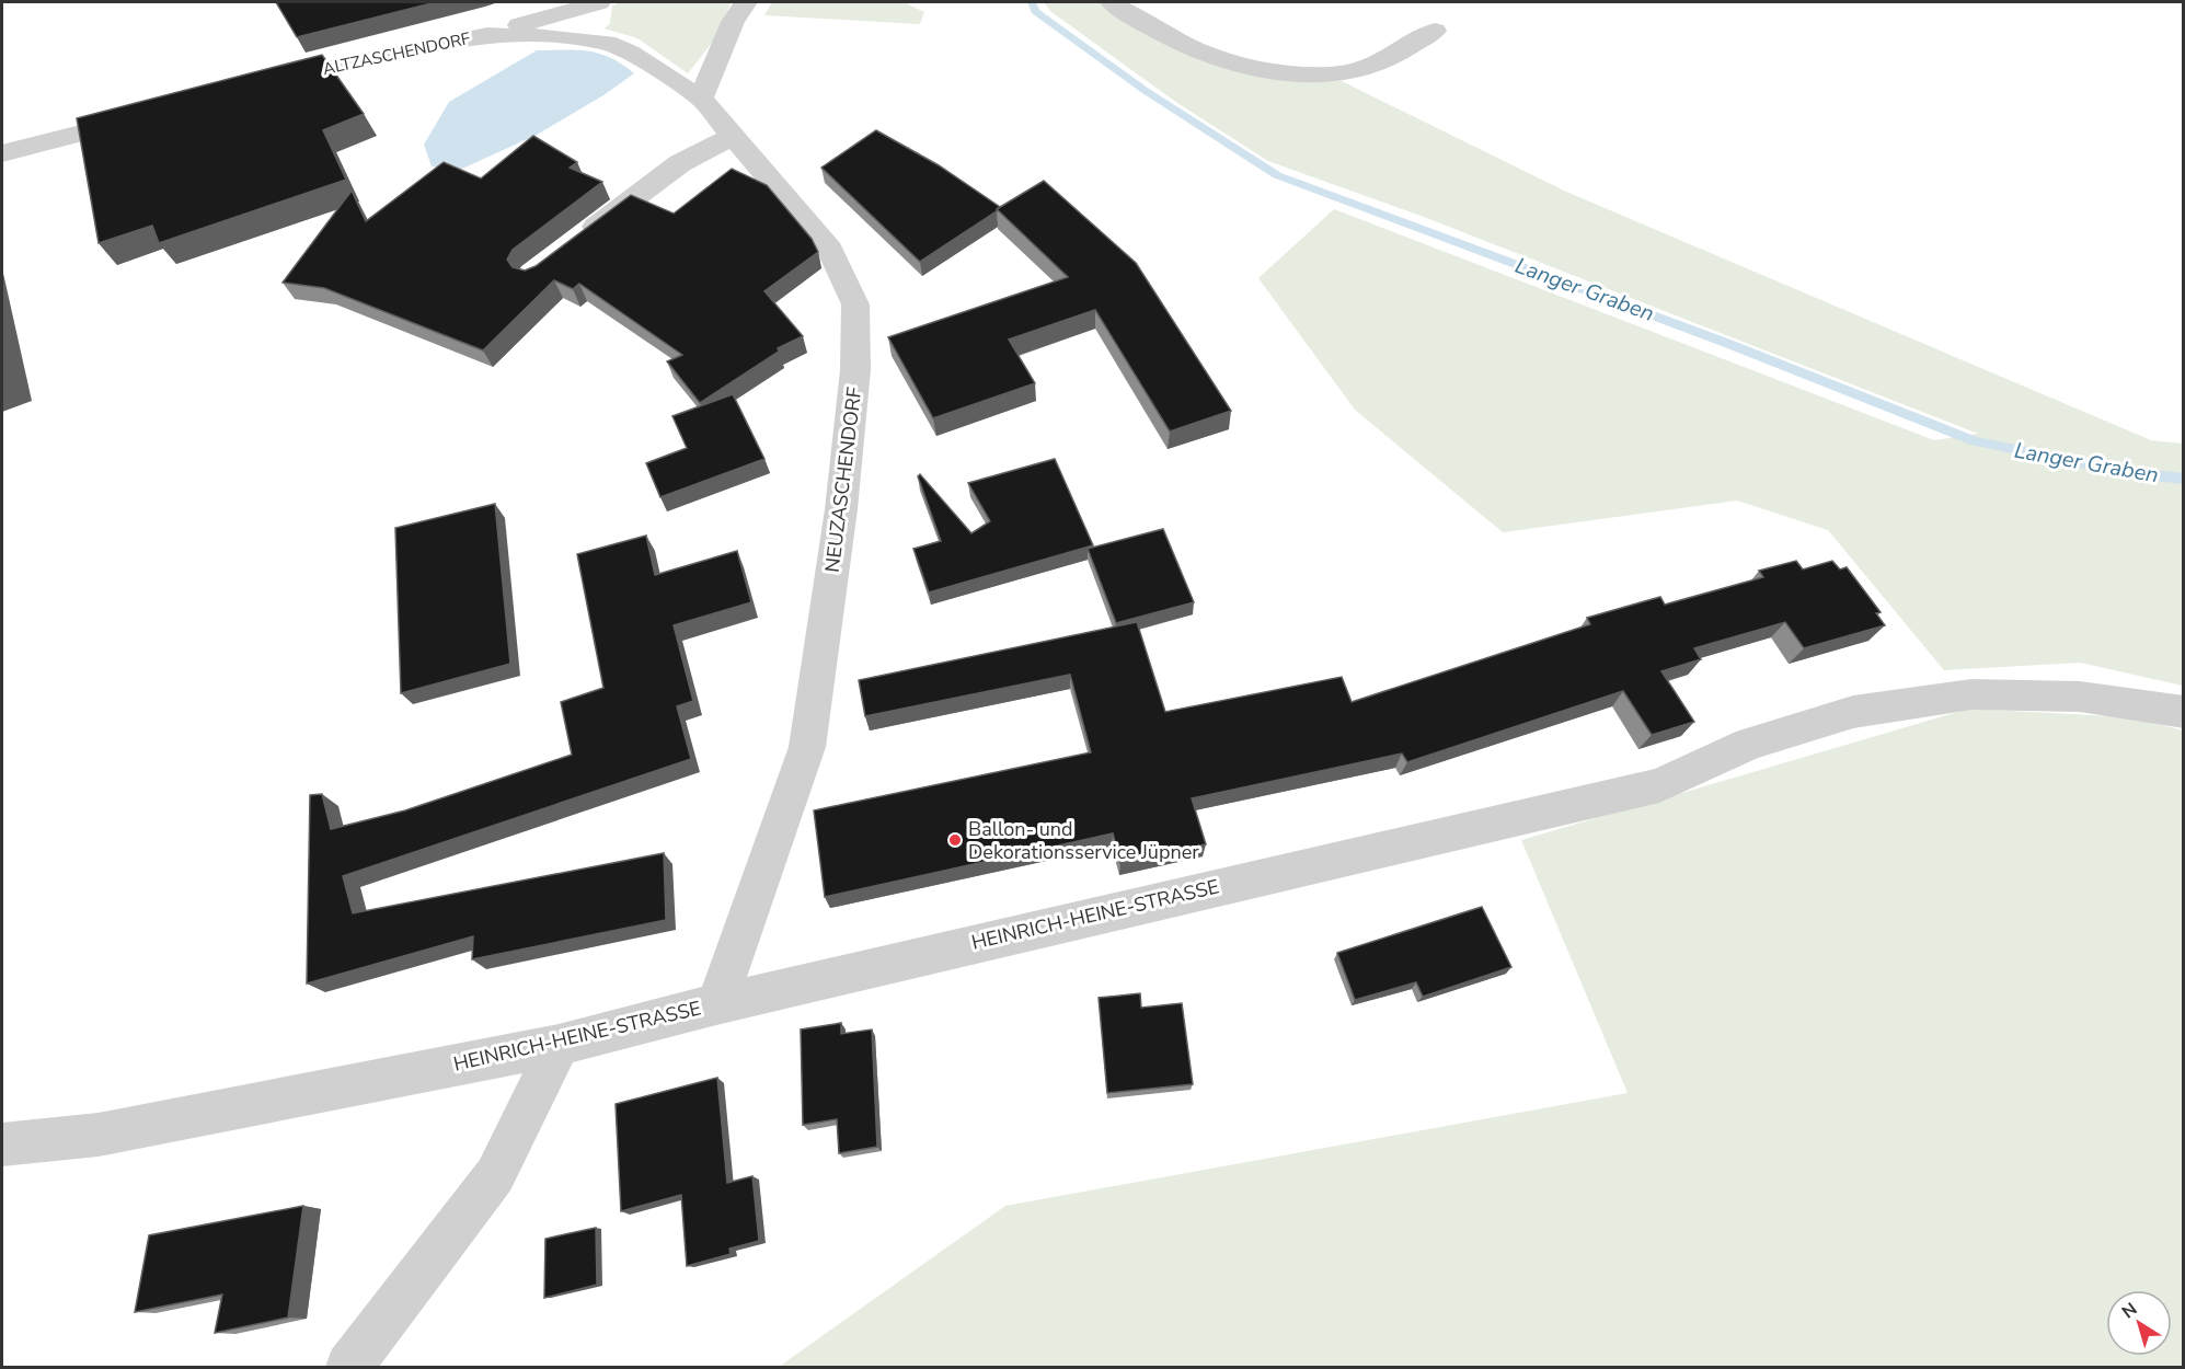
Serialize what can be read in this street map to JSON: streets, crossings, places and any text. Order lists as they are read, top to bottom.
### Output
{
  "streets": {
    "street": ["ALTZASCHENDORF", "NEUZASCHENDORF", "HEINRICH-HEINE-STRASSE"]
  },
  "crossings": [
    ["ALTZASCHENDORF", "NEUZASCHENDORF"],
    ["NEUZASCHENDORF", "HEINRICH-HEINE-STRASSE"]
  ],
  "water": ["Langer Graben"],
  "places": ["Ballon- und Dekorationsservice Jüpner"],
  "north": "top left"
}
